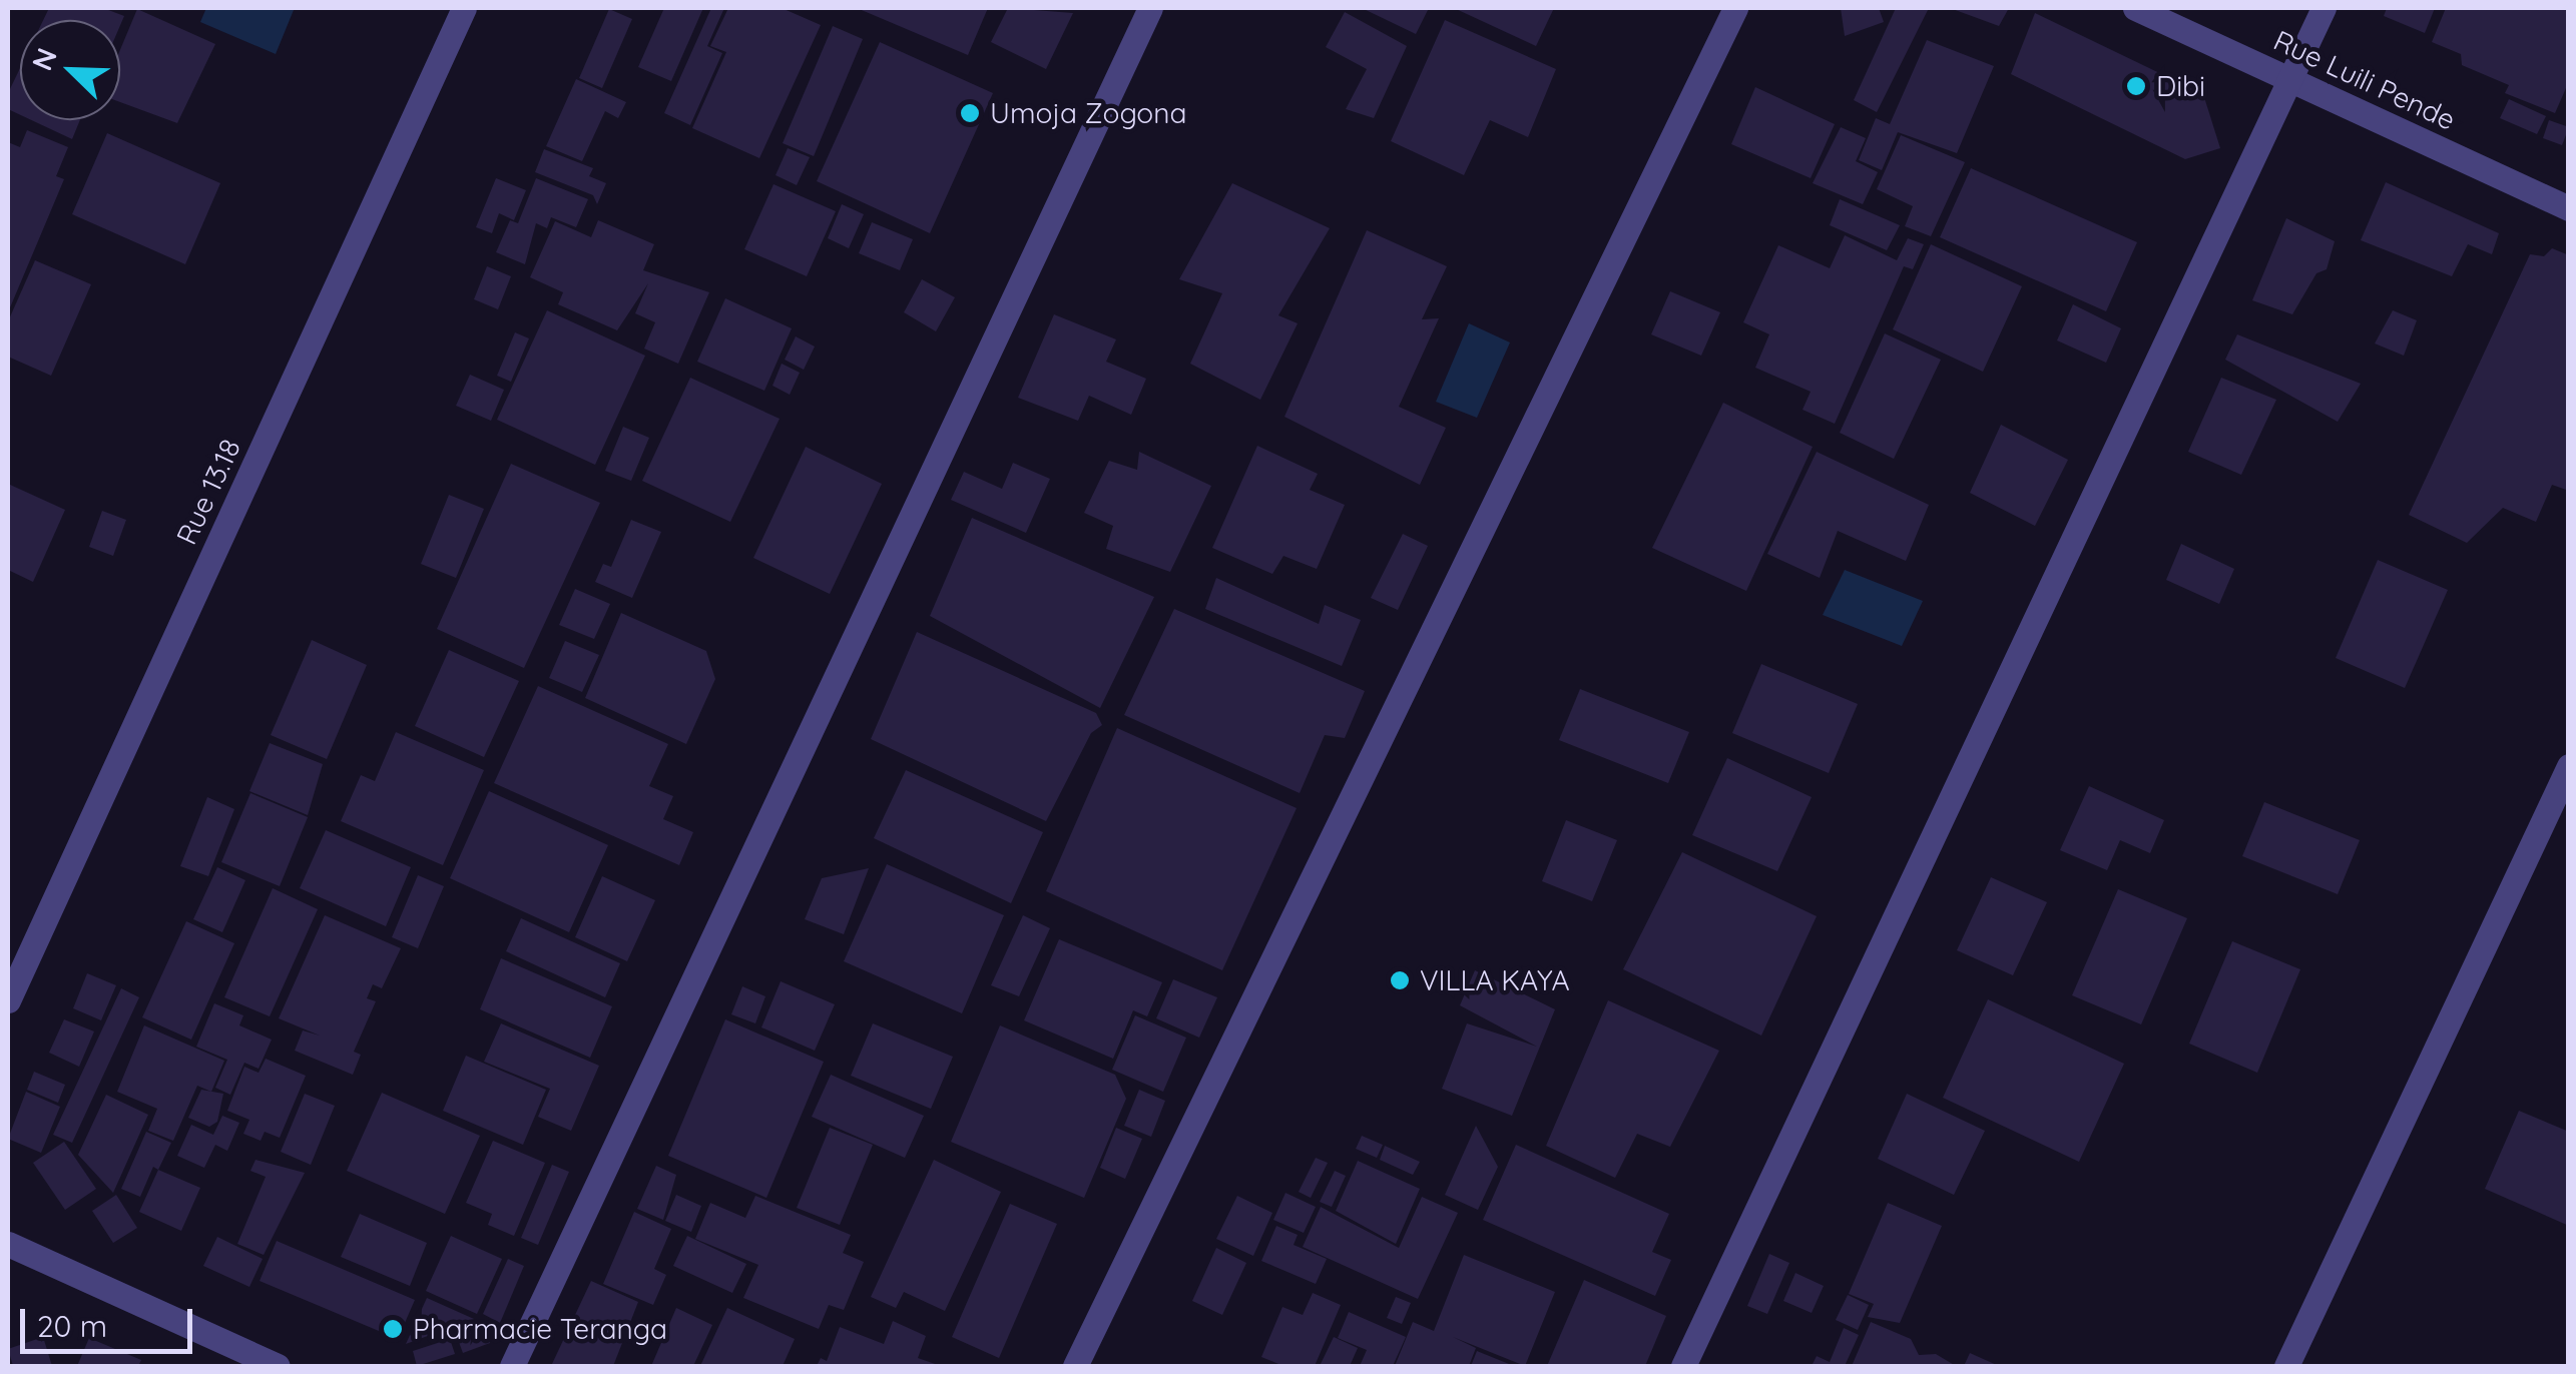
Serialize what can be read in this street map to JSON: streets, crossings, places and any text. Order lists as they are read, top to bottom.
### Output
{
  "streets": {
    "street": ["Rue Luili Pende", "Rue 13.18"]
  },
  "places": [
    "Dibi",
    "Umoja Zogona",
    "VILLA KAYA",
    "Pharmacie Teranga"
  ],
  "scale_bar": "20 m",
  "north": "top left"
}
